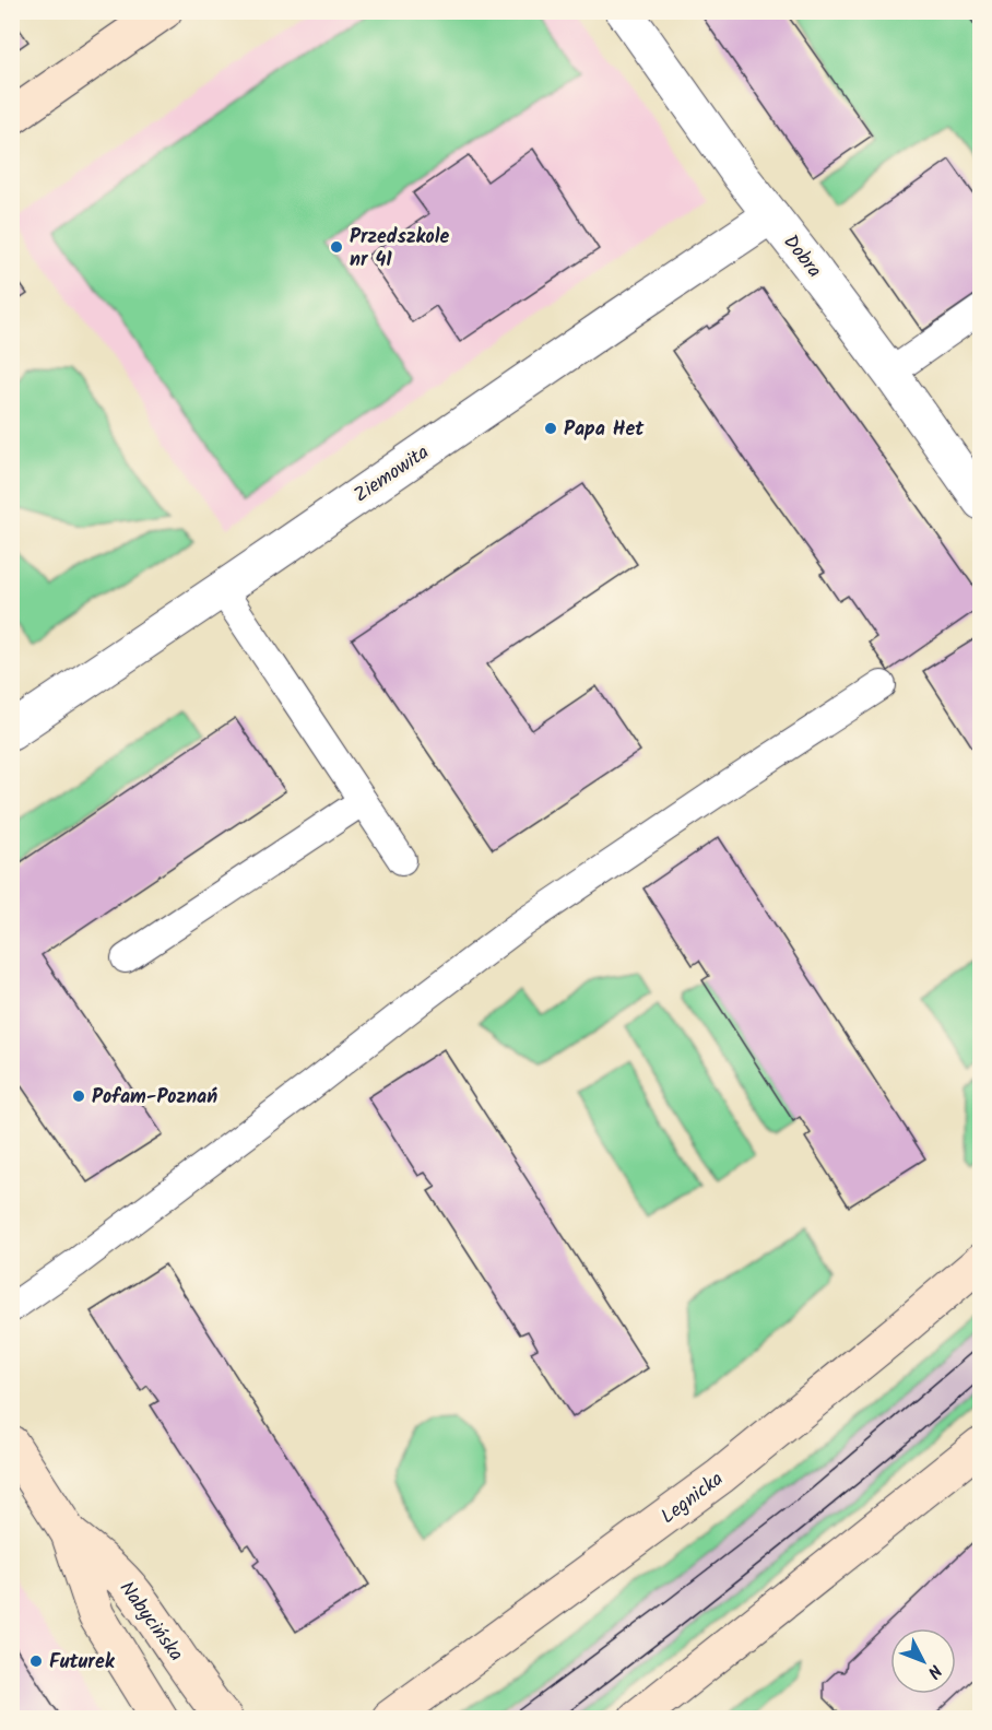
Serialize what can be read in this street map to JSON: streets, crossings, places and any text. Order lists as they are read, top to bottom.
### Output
{
  "streets": {
    "main road": ["Legnicka", "Nabycińska"],
    "street": ["Dobra", "Ziemowita"]
  },
  "crossings": [
    ["Dobra", "Ziemowita"]
  ],
  "places": [
    "Przedszkole nr 41",
    "Papa Het",
    "Pofam-Poznań",
    "Futurek"
  ],
  "north": "bottom right"
}
